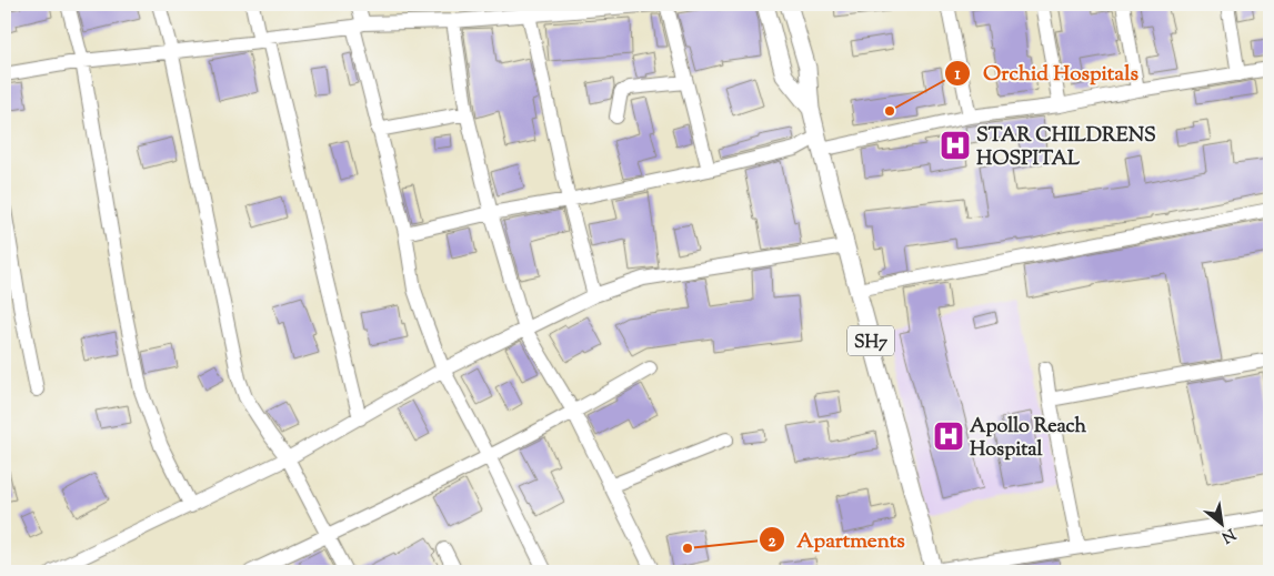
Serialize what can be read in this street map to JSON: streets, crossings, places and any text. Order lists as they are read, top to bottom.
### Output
{
  "streets": {
    "main road": ["SH7"]
  },
  "places": {
    "other": ["Orchid Hospitals", "Apartments"],
    "hospital": ["STAR CHILDRENS HOSPITAL", "Apollo Reach Hospital"]
  },
  "north": "bottom right"
}
